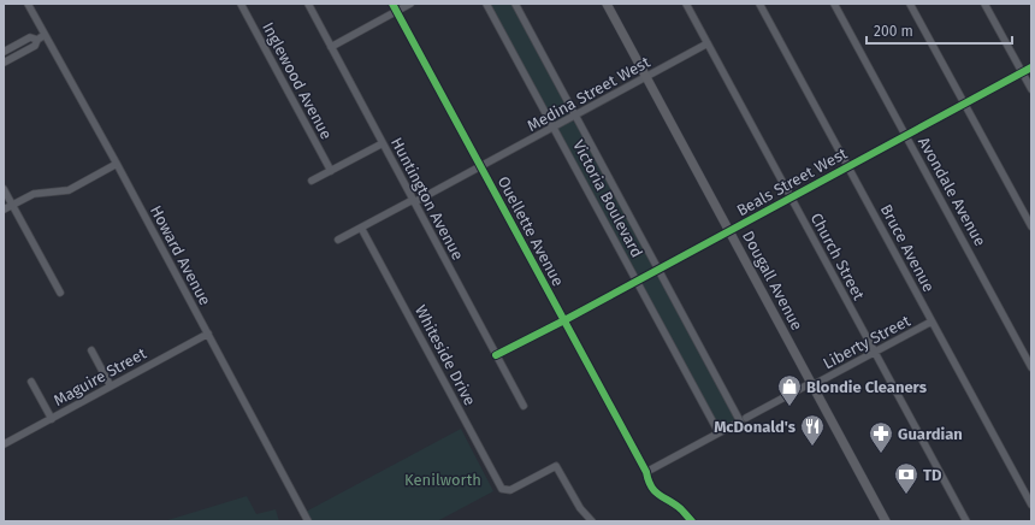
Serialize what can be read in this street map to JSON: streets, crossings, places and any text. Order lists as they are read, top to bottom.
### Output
{
  "streets": {
    "main road": ["Dougall Avenue"],
    "street": [
      "Inglewood Avenue",
      "Medina Street West",
      "Beals Street West",
      "Avondale Avenue",
      "Huntington Avenue",
      "Victoria Boulevard",
      "Ouellette Avenue",
      "Bruce Avenue",
      "Howard Avenue",
      "Church Street",
      "Liberty Street",
      "Whiteside Drive",
      "Maguire Street"
    ]
  },
  "crossings": [
    ["Medina Street West", "Huntington Avenue"],
    ["Medina Street West", "Victoria Boulevard"],
    ["Medina Street West", "Ouellette Avenue"],
    ["Medina Street West", "Church Street"],
    ["Medina Street West", "Dougall Avenue"],
    ["Medina Street West", "Whiteside Drive"],
    ["Beals Street West", "Avondale Avenue"],
    ["Beals Street West", "Huntington Avenue"],
    ["Beals Street West", "Victoria Boulevard"],
    ["Beals Street West", "Ouellette Avenue"],
    ["Beals Street West", "Bruce Avenue"],
    ["Beals Street West", "Church Street"],
    ["Beals Street West", "Dougall Avenue"],
    ["Victoria Boulevard", "Liberty Street"],
    ["Ouellette Avenue", "Liberty Street"],
    ["Bruce Avenue", "Liberty Street"],
    ["Howard Avenue", "Maguire Street"],
    ["Church Street", "Liberty Street"],
    ["Dougall Avenue", "Liberty Street"]
  ],
  "parks": ["Kenilworth"],
  "places": {
    "shop": ["Blondie Cleaners"],
    "restaurant": ["McDonald's"],
    "pharmacy": ["Guardian"],
    "bank": ["TD"]
  },
  "scale_bar": "200 m"
}
